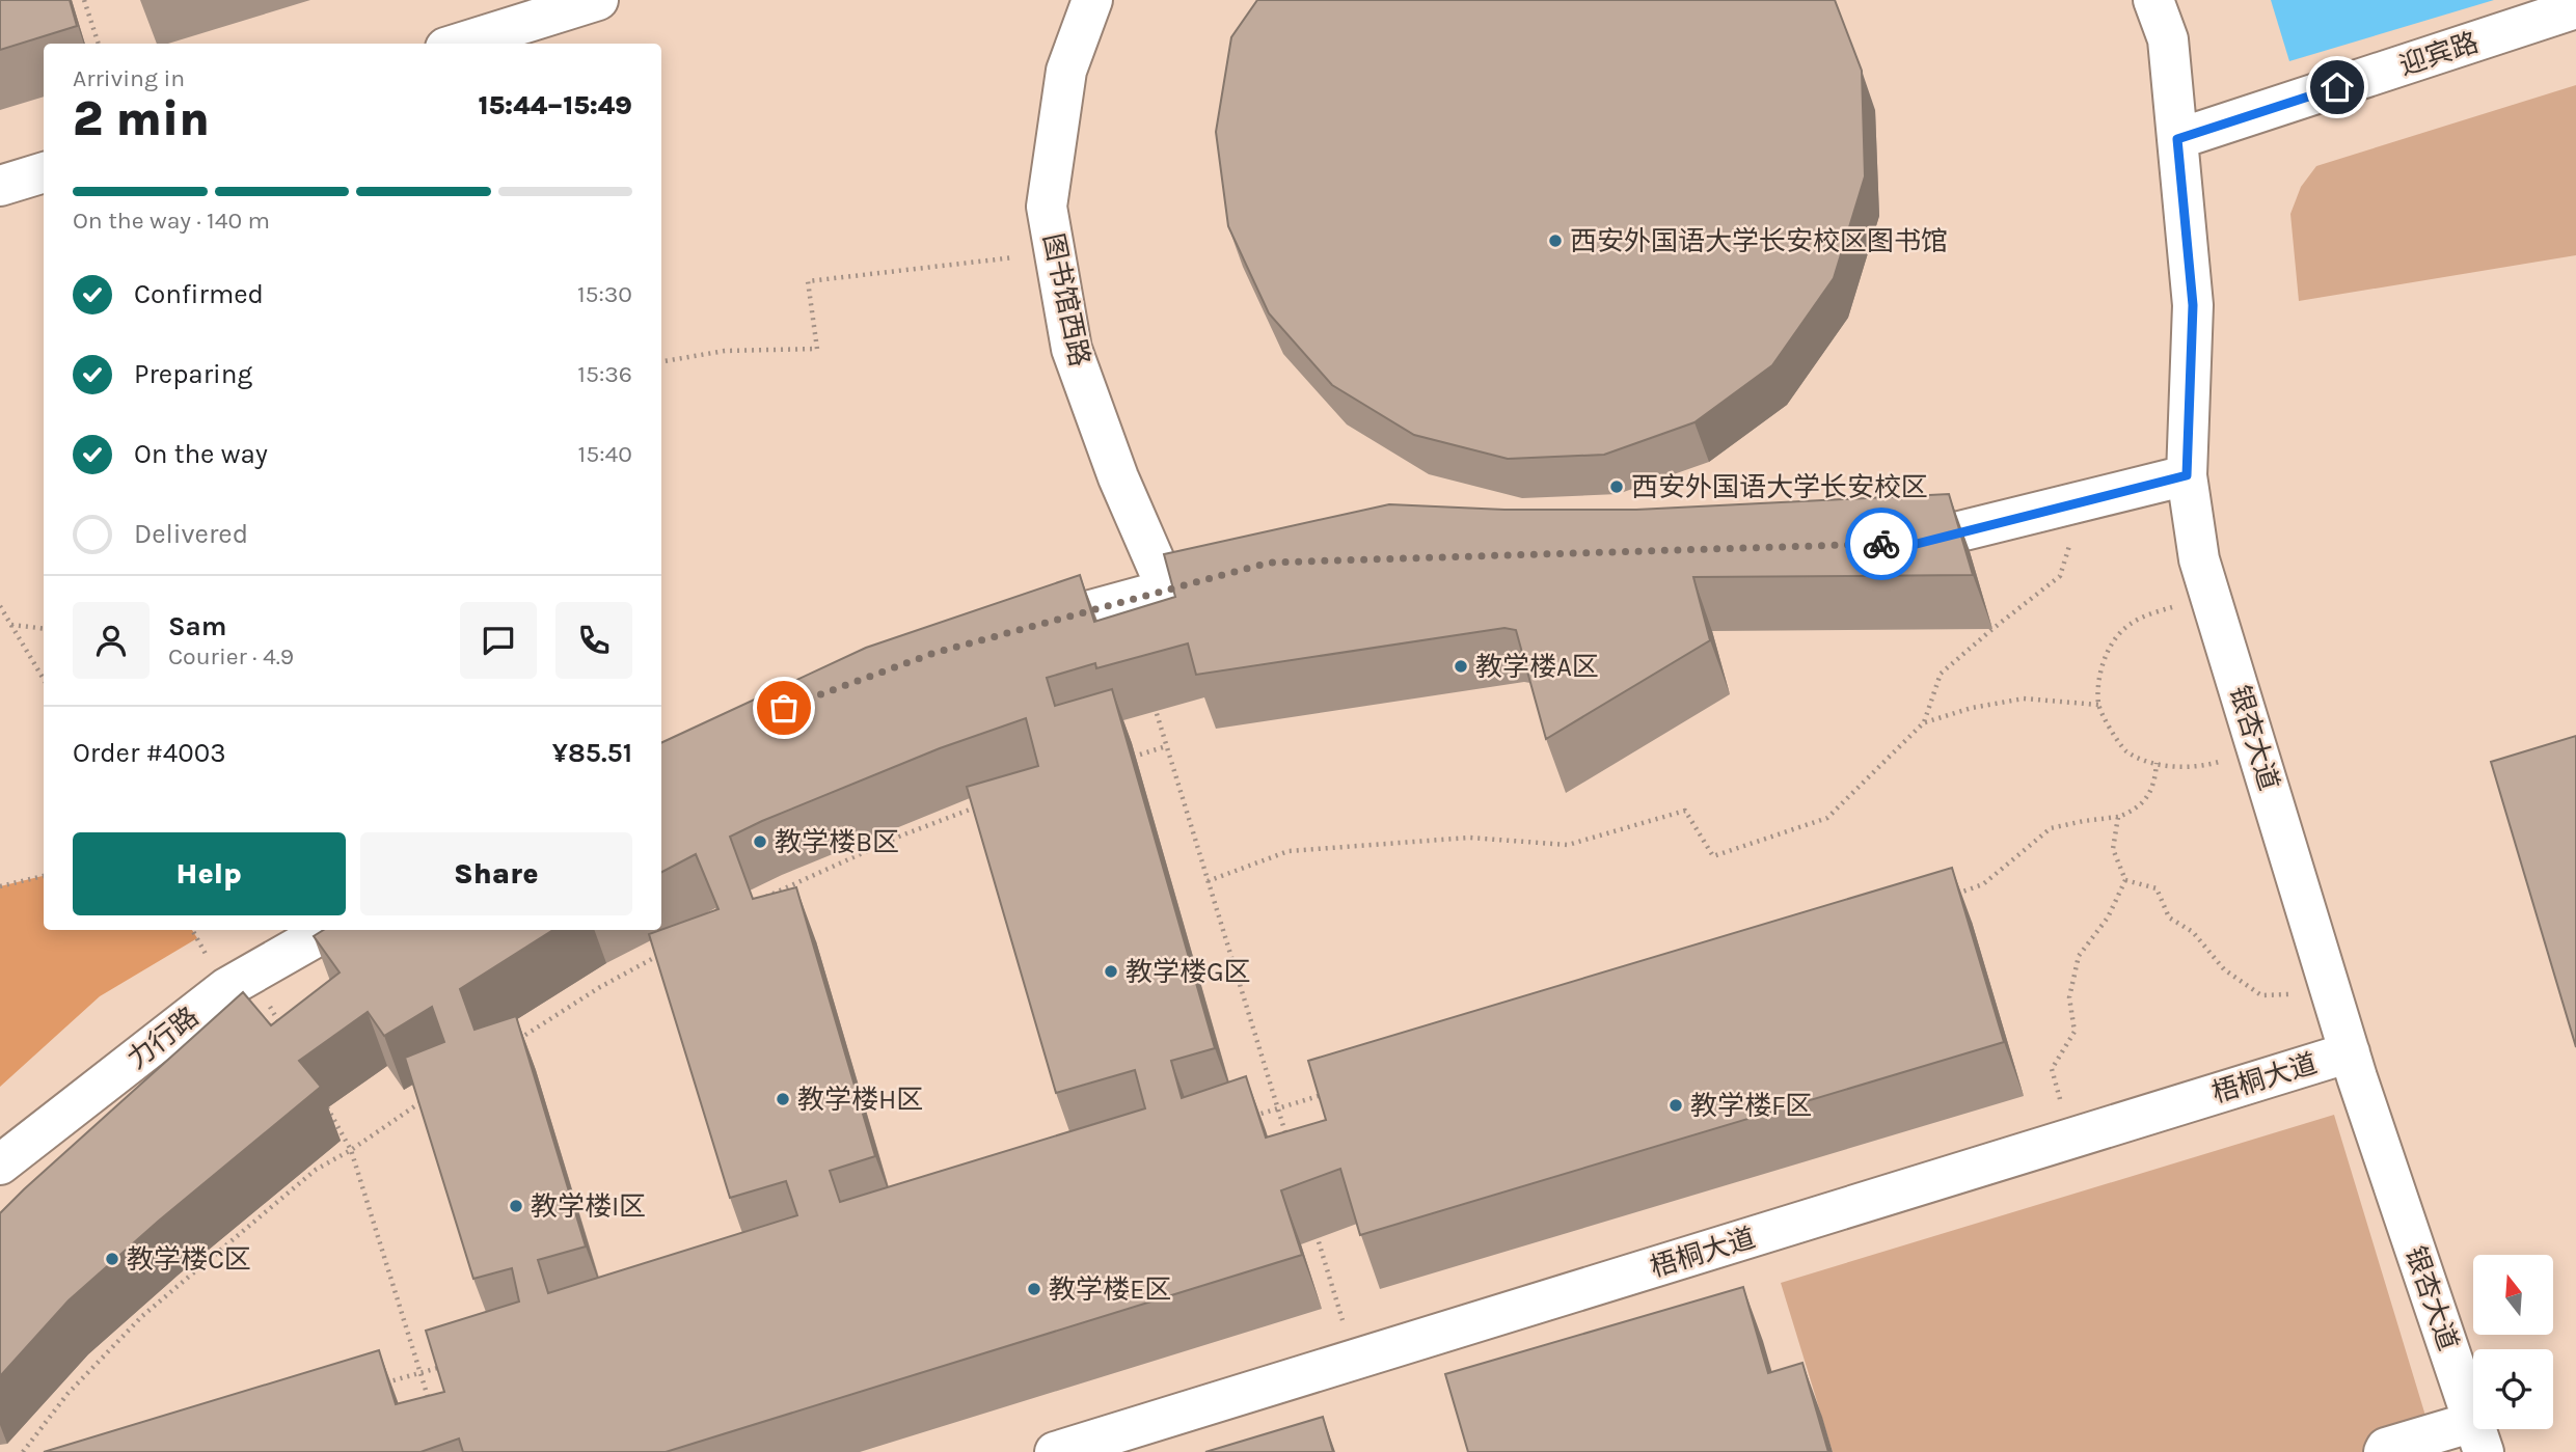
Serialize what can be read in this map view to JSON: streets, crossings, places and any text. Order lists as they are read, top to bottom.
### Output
{
  "streets": {
    "street": [
      "迎宾路",
      "图书馆西路",
      "银杏大道",
      "力行路",
      "梧桐大道"
    ]
  },
  "crossings": [
    ["迎宾路", "银杏大道"],
    ["银杏大道", "梧桐大道"]
  ],
  "places": [
    "西安外国语大学长安校区图书馆",
    "西安外国语大学长安校区",
    "教学楼A区",
    "教学楼B区",
    "教学楼G区",
    "教学楼H区",
    "教学楼F区",
    "教学楼I区",
    "教学楼C区",
    "教学楼E区"
  ],
  "north": "top",
  "page": {
    "heading": ["2 min", "Arriving in", "15:44–15:49"],
    "panel": [
      "Sam",
      "Courier · 4.9",
      "Order #4003",
      "¥85.51"
    ],
    "bar": "On the way · 140 m",
    "list": [
      ["Confirmed", "15:30"],
      ["Preparing", "15:36"],
      ["On the way", "15:40"],
      "Delivered"
    ],
    "buttons": ["Help", "Share"]
  }
}
